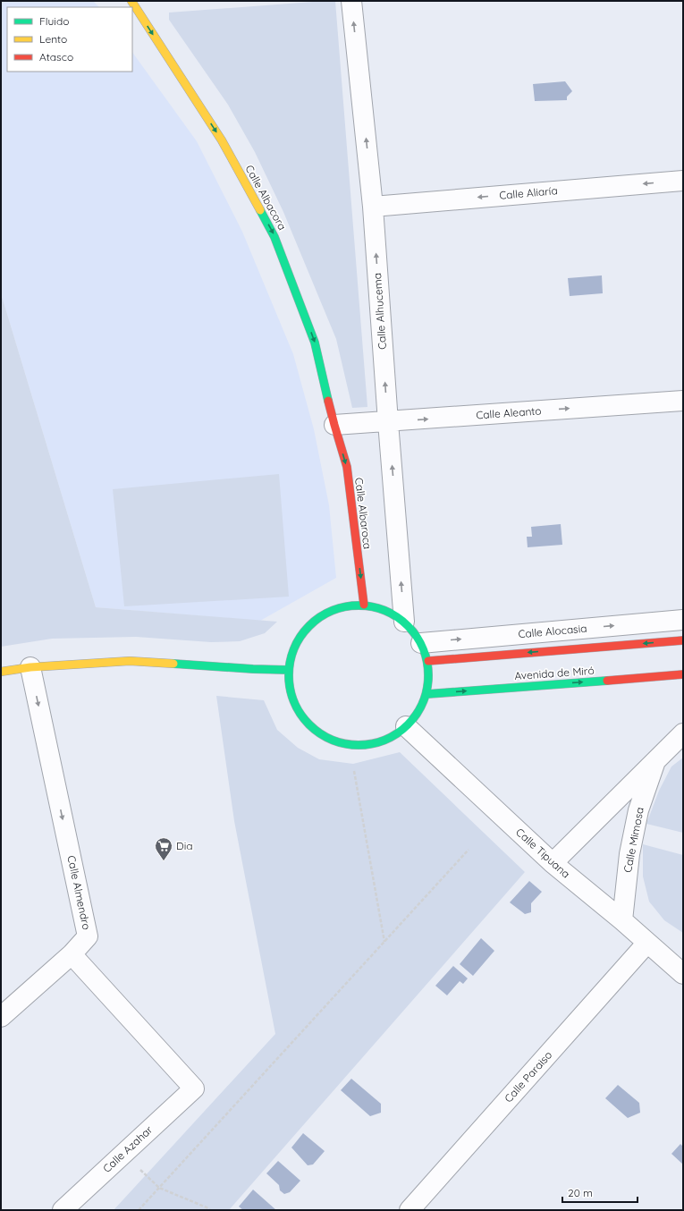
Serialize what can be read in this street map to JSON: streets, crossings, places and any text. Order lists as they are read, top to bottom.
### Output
{
  "streets": {
    "main road": ["Calle Albacora", "Calle Albaroca", "Avenida de Miró"],
    "street": [
      "Calle Aliaría",
      "Calle Alhucema",
      "Calle Aleanto",
      "Calle Alocasia",
      "Calle Mimosa",
      "Calle Tipuana",
      "Calle Almendro",
      "Calle Paraiso",
      "Calle Azahar"
    ]
  },
  "crossings": [
    ["Calle Aliaría", "Calle Alhucema"],
    ["Calle Albacora", "Calle Aleanto"],
    ["Calle Albacora", "Calle Albaroca"],
    ["Calle Alhucema", "Calle Aleanto"],
    ["Calle Aleanto", "Calle Albaroca"],
    ["Calle Mimosa", "Calle Tipuana"],
    ["Calle Tipuana", "Calle Paraiso"],
    ["Calle Almendro", "Calle Azahar"]
  ],
  "one_way": [
    "Calle Aliaría",
    "Calle Albacora",
    "Calle Alhucema",
    "Calle Aleanto",
    "Calle Albaroca",
    "Calle Alocasia",
    "Calle Almendro"
  ],
  "places": {
    "supermarket": ["Dia"]
  },
  "legend": ["Fluido", "Lento", "Atasco"],
  "scale_bar": "20 m"
}
